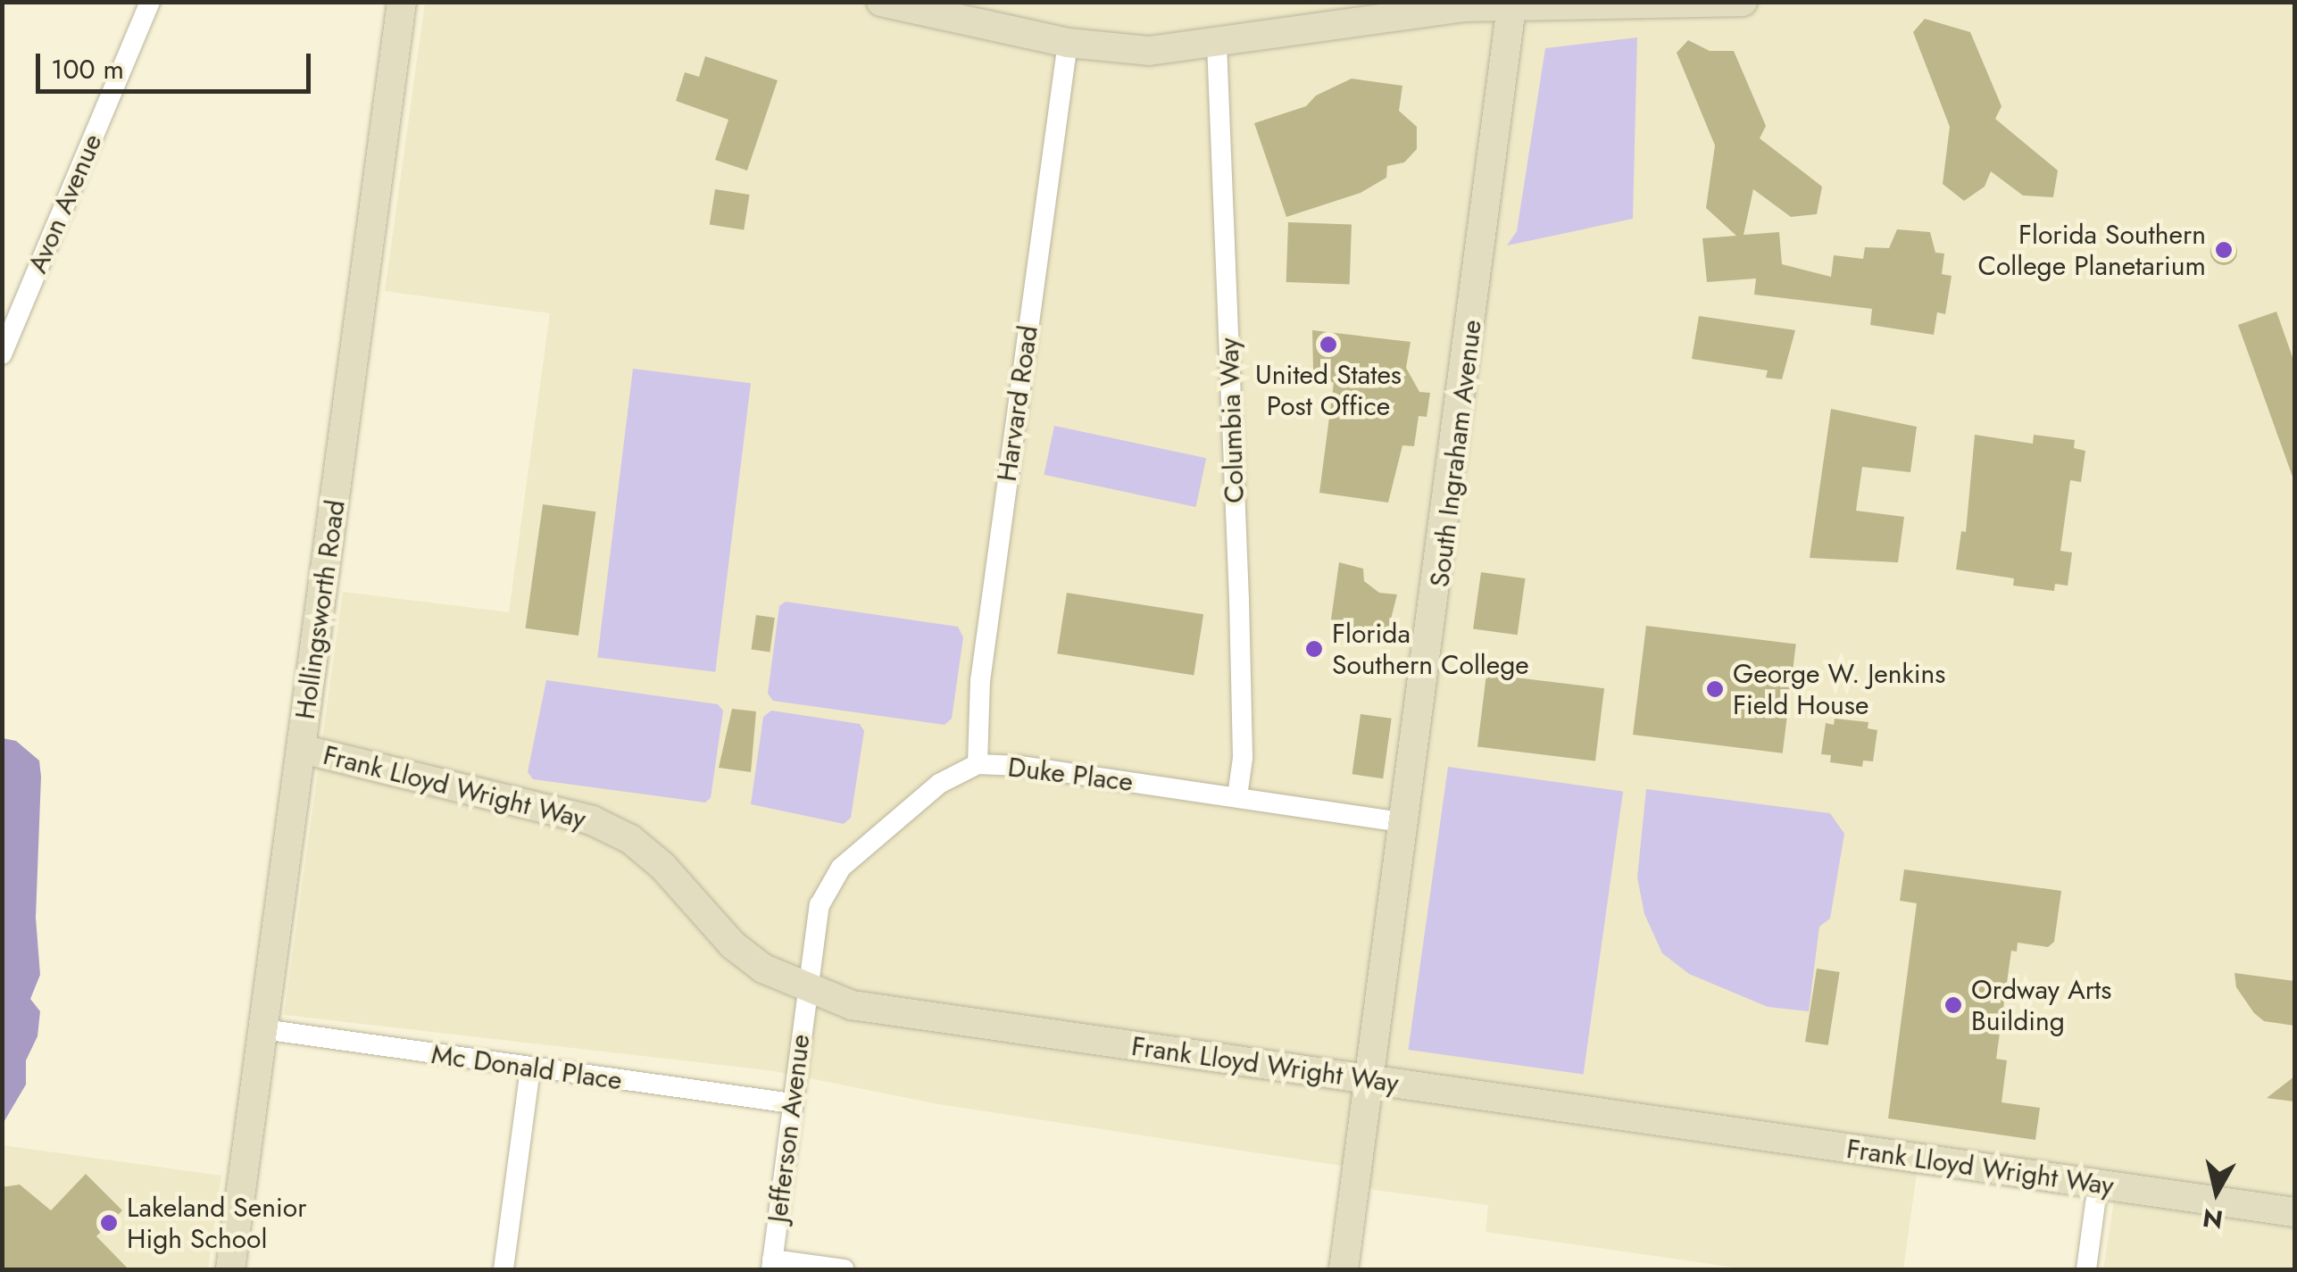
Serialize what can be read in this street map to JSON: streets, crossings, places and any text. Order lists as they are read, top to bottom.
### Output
{
  "streets": {
    "street": [
      "Avon Avenue",
      "Harvard Road",
      "Columbia Way",
      "South Ingraham Avenue",
      "Hollingsworth Road",
      "Duke Place",
      "Frank Lloyd Wright Way",
      "Mc Donald Place",
      "Jefferson Avenue"
    ]
  },
  "crossings": [
    ["Harvard Road", "Duke Place"],
    ["Columbia Way", "Duke Place"],
    ["South Ingraham Avenue", "Duke Place"],
    ["South Ingraham Avenue", "Frank Lloyd Wright Way"],
    ["Hollingsworth Road", "Frank Lloyd Wright Way"],
    ["Hollingsworth Road", "Mc Donald Place"],
    ["Duke Place", "Frank Lloyd Wright Way"],
    ["Duke Place", "Jefferson Avenue"],
    ["Frank Lloyd Wright Way", "Jefferson Avenue"],
    ["Mc Donald Place", "Jefferson Avenue"]
  ],
  "places": [
    "Florida Southern College Planetarium",
    "United States Post Office",
    "Florida Southern College",
    "George W. Jenkins Field House",
    "Ordway Arts Building",
    "Lakeland Senior High School"
  ],
  "scale_bar": "100 m",
  "north": "bottom"
}
